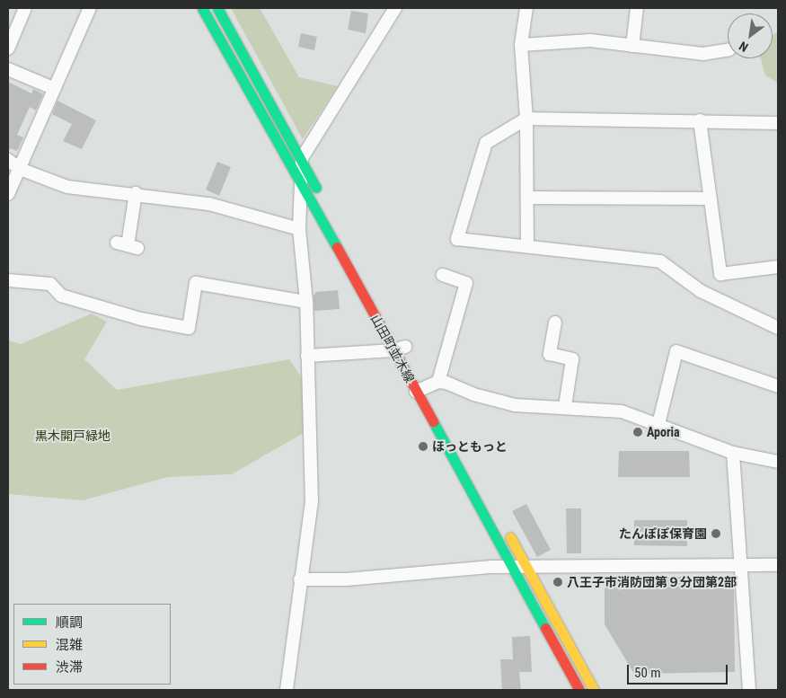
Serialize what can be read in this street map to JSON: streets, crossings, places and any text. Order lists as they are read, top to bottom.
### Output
{
  "streets": {
    "street": ["山田町並木線"]
  },
  "parks": ["黒木開戸緑地"],
  "places": [
    "Aporia",
    "ほっともっと",
    "たんぽぽ保育園",
    "八王子市消防団第９分団第2部"
  ],
  "legend": ["順調", "混雑", "渋滞"],
  "scale_bar": "50 m",
  "north": "bottom left"
}
